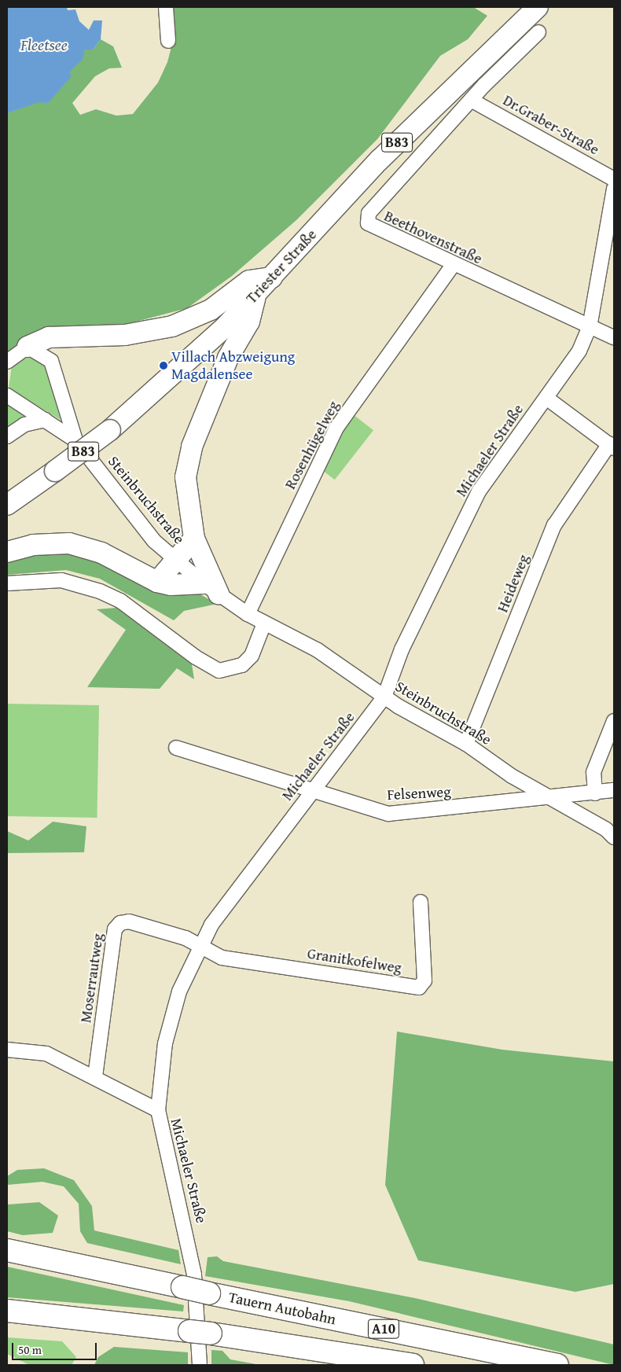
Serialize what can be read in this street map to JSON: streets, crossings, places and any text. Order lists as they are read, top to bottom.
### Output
{
  "streets": {
    "highway": ["Tauern Autobahn", "A10"],
    "main road": ["B83", "Triester Straße"],
    "street": [
      "Dr.Graber-Straße",
      "Beethovenstraße",
      "Rosenhügelweg",
      "Michaeler Straße",
      "Steinbruchstraße",
      "Heideweg",
      "Felsenweg",
      "Granitkofelweg",
      "Moserrautweg"
    ]
  },
  "crossings": [
    ["Dr.Graber-Straße", "Beethovenstraße"],
    ["Beethovenstraße", "Rosenhügelweg"],
    ["Beethovenstraße", "Michaeler Straße"],
    ["Rosenhügelweg", "Steinbruchstraße"],
    ["Michaeler Straße", "Steinbruchstraße"],
    ["Michaeler Straße", "Felsenweg"],
    ["Michaeler Straße", "Granitkofelweg"],
    ["Michaeler Straße", "Moserrautweg"],
    ["Steinbruchstraße", "Heideweg"],
    ["Steinbruchstraße", "Felsenweg"],
    ["Granitkofelweg", "Moserrautweg"]
  ],
  "water": ["Fleetsee"],
  "places": ["Villach Abzweigung Magdalensee"],
  "scale_bar": "50 m"
}
